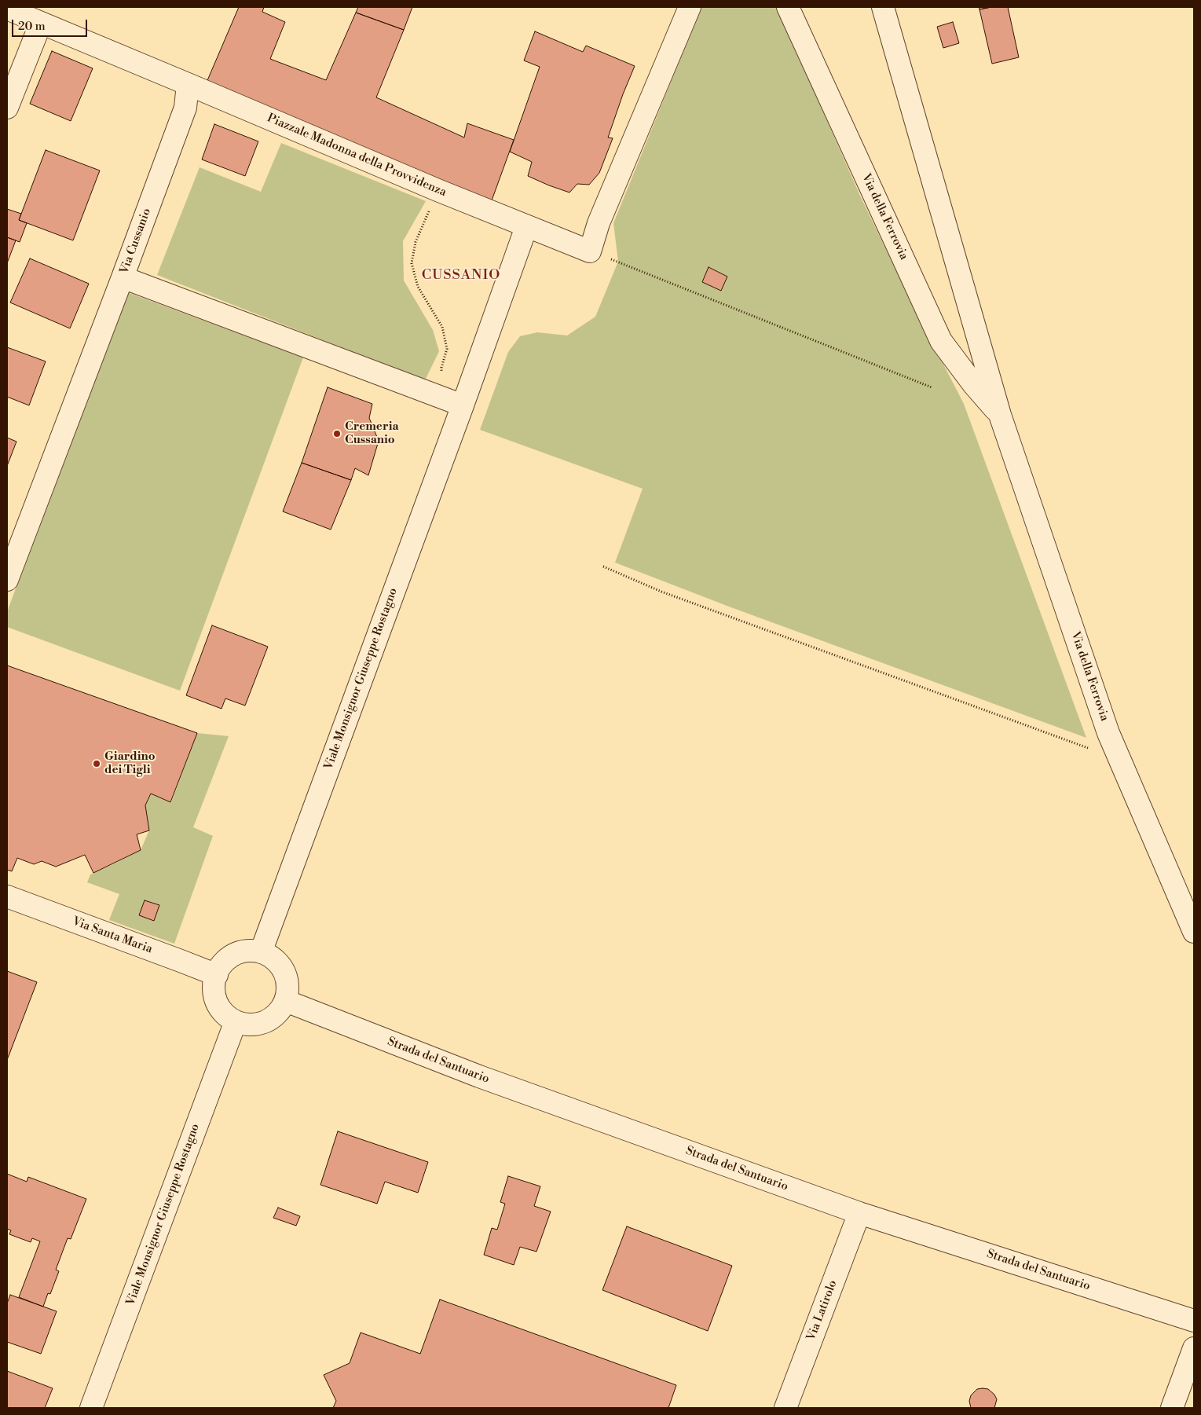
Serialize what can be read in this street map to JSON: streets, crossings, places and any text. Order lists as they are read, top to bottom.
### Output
{
  "streets": {
    "street": [
      "Piazzale Madonna della Provvidenza",
      "Via della Ferrovia",
      "Via Cussanio",
      "Viale Monsignor Giuseppe Rostagno",
      "Via Santa Maria",
      "Strada del Santuario",
      "Via Latirolo"
    ]
  },
  "crossings": [
    ["Piazzale Madonna della Provvidenza", "Via Cussanio"],
    ["Viale Monsignor Giuseppe Rostagno", "Via Santa Maria"],
    ["Viale Monsignor Giuseppe Rostagno", "Strada del Santuario"],
    ["Via Santa Maria", "Strada del Santuario"],
    ["Strada del Santuario", "Via Latirolo"]
  ],
  "districts": ["CUSSANIO"],
  "places": ["Cremeria Cussanio", "Giardino dei Tigli"],
  "scale_bar": "20 m"
}
